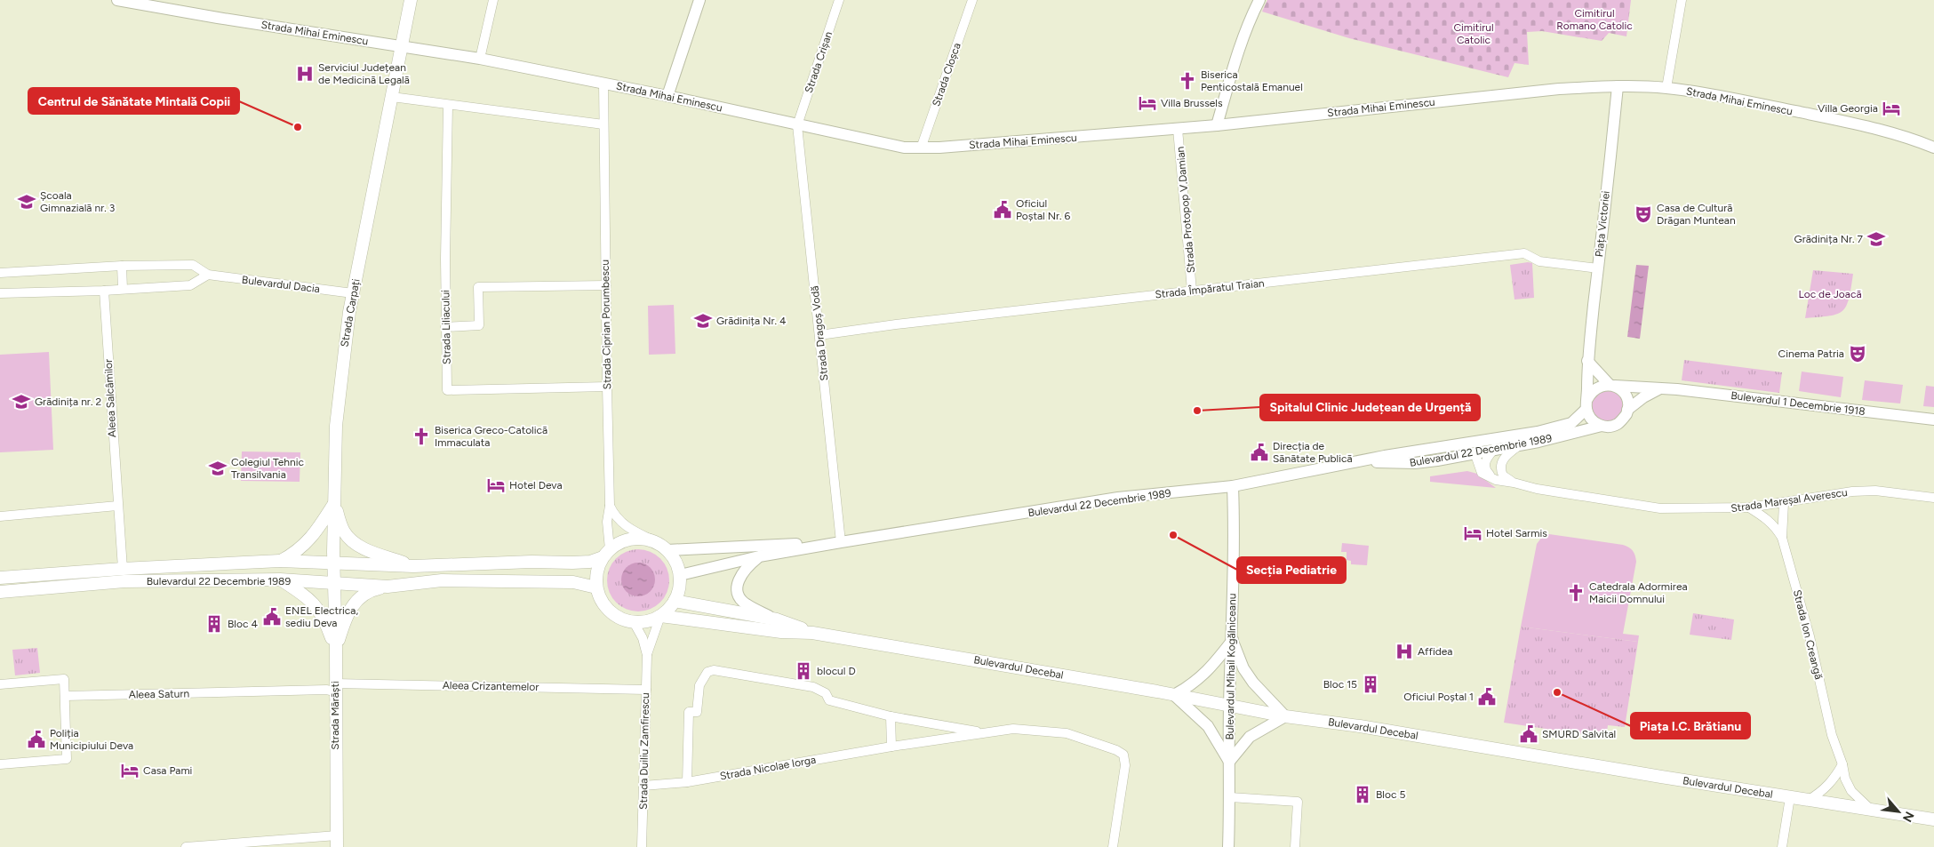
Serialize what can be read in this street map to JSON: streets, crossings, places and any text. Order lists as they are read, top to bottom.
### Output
{
  "streets": {
    "main road": [
      "Strada Carpați",
      "Bulevardul 22 Decembrie 1989",
      "Bulevardul Decebal",
      "Strada Mărăști"
    ],
    "street": [
      "Strada Mihai Eminescu",
      "Strada Crișan",
      "Strada Cloșca",
      "Strada Protopop V.Damian",
      "Piața Victoriei",
      "Bulevardul Dacia",
      "Strada Împăratul Traian",
      "Strada Ciprian Porumbescu",
      "Strada Liliacului",
      "Strada Dragoș Vodă",
      "Aleea Salcâmilor",
      "Bulevardul 1 Decembrie 1918",
      "Strada Mareșal Averescu",
      "Strada Ion Creangă",
      "Bulevardul Mihail Kogălniceanu",
      "Aleea Crizantemelor",
      "Aleea Saturn",
      "Strada Duiliu Zamfirescu",
      "Strada Nicolae Iorga"
    ]
  },
  "crossings": [
    ["Strada Mihai Eminescu", "Strada Crișan"],
    ["Strada Mihai Eminescu", "Strada Cloșca"],
    ["Strada Mihai Eminescu", "Strada Protopop V.Damian"],
    ["Strada Mihai Eminescu", "Piața Victoriei"],
    ["Strada Mihai Eminescu", "Strada Carpați"],
    ["Strada Mihai Eminescu", "Strada Ciprian Porumbescu"],
    ["Strada Mihai Eminescu", "Strada Dragoș Vodă"],
    ["Strada Crișan", "Strada Dragoș Vodă"],
    ["Strada Protopop V.Damian", "Strada Împăratul Traian"],
    ["Piața Victoriei", "Strada Împăratul Traian"],
    ["Piața Victoriei", "Bulevardul 1 Decembrie 1918"],
    ["Piața Victoriei", "Bulevardul 22 Decembrie 1989"],
    ["Bulevardul Dacia", "Strada Carpați"],
    ["Strada Împăratul Traian", "Strada Dragoș Vodă"],
    ["Strada Carpați", "Bulevardul 22 Decembrie 1989"],
    ["Strada Carpați", "Strada Mărăști"],
    ["Strada Ciprian Porumbescu", "Strada Liliacului"],
    ["Strada Ciprian Porumbescu", "Bulevardul 22 Decembrie 1989"],
    ["Strada Ciprian Porumbescu", "Bulevardul Decebal"],
    ["Strada Dragoș Vodă", "Bulevardul 22 Decembrie 1989"],
    ["Aleea Salcâmilor", "Bulevardul 22 Decembrie 1989"],
    ["Bulevardul 1 Decembrie 1918", "Bulevardul 22 Decembrie 1989"],
    ["Bulevardul 22 Decembrie 1989", "Bulevardul Mihail Kogălniceanu"],
    ["Bulevardul 22 Decembrie 1989", "Bulevardul Decebal"],
    ["Bulevardul 22 Decembrie 1989", "Strada Mărăști"],
    ["Strada Mareșal Averescu", "Strada Ion Creangă"],
    ["Strada Ion Creangă", "Bulevardul Decebal"],
    ["Bulevardul Mihail Kogălniceanu", "Bulevardul Decebal"],
    ["Aleea Crizantemelor", "Aleea Saturn"],
    ["Aleea Crizantemelor", "Strada Mărăști"],
    ["Aleea Crizantemelor", "Strada Duiliu Zamfirescu"],
    ["Aleea Saturn", "Strada Mărăști"],
    ["Strada Duiliu Zamfirescu", "Strada Nicolae Iorga"]
  ],
  "parks": ["Cimitirul Romano Catolic", "Cimitirul Catolic", "Loc de Joacă"],
  "places": {
    "hospital": ["Serviciul Județean de Medicină Legală", "Affidea"],
    "church": ["Biserica Penticostală Emanuel", "Biserica Greco-Catolică Immaculata", "Catedrala Adormirea Maicii Domnului"],
    "hotel": [
      "Villa Brussels",
      "Villa Georgia",
      "Hotel Deva",
      "Hotel Sarmis",
      "Casa Pami"
    ],
    "other": [
      "Centrul de Sănătate Mintală Copii",
      "Spitalul Clinic Județean de Urgență",
      "Secția Pediatrie",
      "Piața I.C. Brătianu"
    ],
    "school or university": [
      "Școala Gimnazială nr. 3",
      "Grădinița Nr. 7",
      "Grădinița Nr. 4",
      "Grădinița nr. 2",
      "Colegiul Tehnic Transilvania"
    ],
    "public building": [
      "Oficiul Poștal Nr. 6",
      "Direcția de Sănătate Publică",
      "ENEL Electrica, sediu Deva",
      "Oficiul Poștal 1",
      "SMURD Salvital",
      "Poliția Municipiului Deva"
    ],
    "theatre": ["Casa de Cultură Drăgan Muntean", "Cinema Patria"],
    "building": [
      "Bloc 4",
      "blocul D",
      "Bloc 15",
      "Bloc 5"
    ]
  },
  "north": "bottom right"
}
